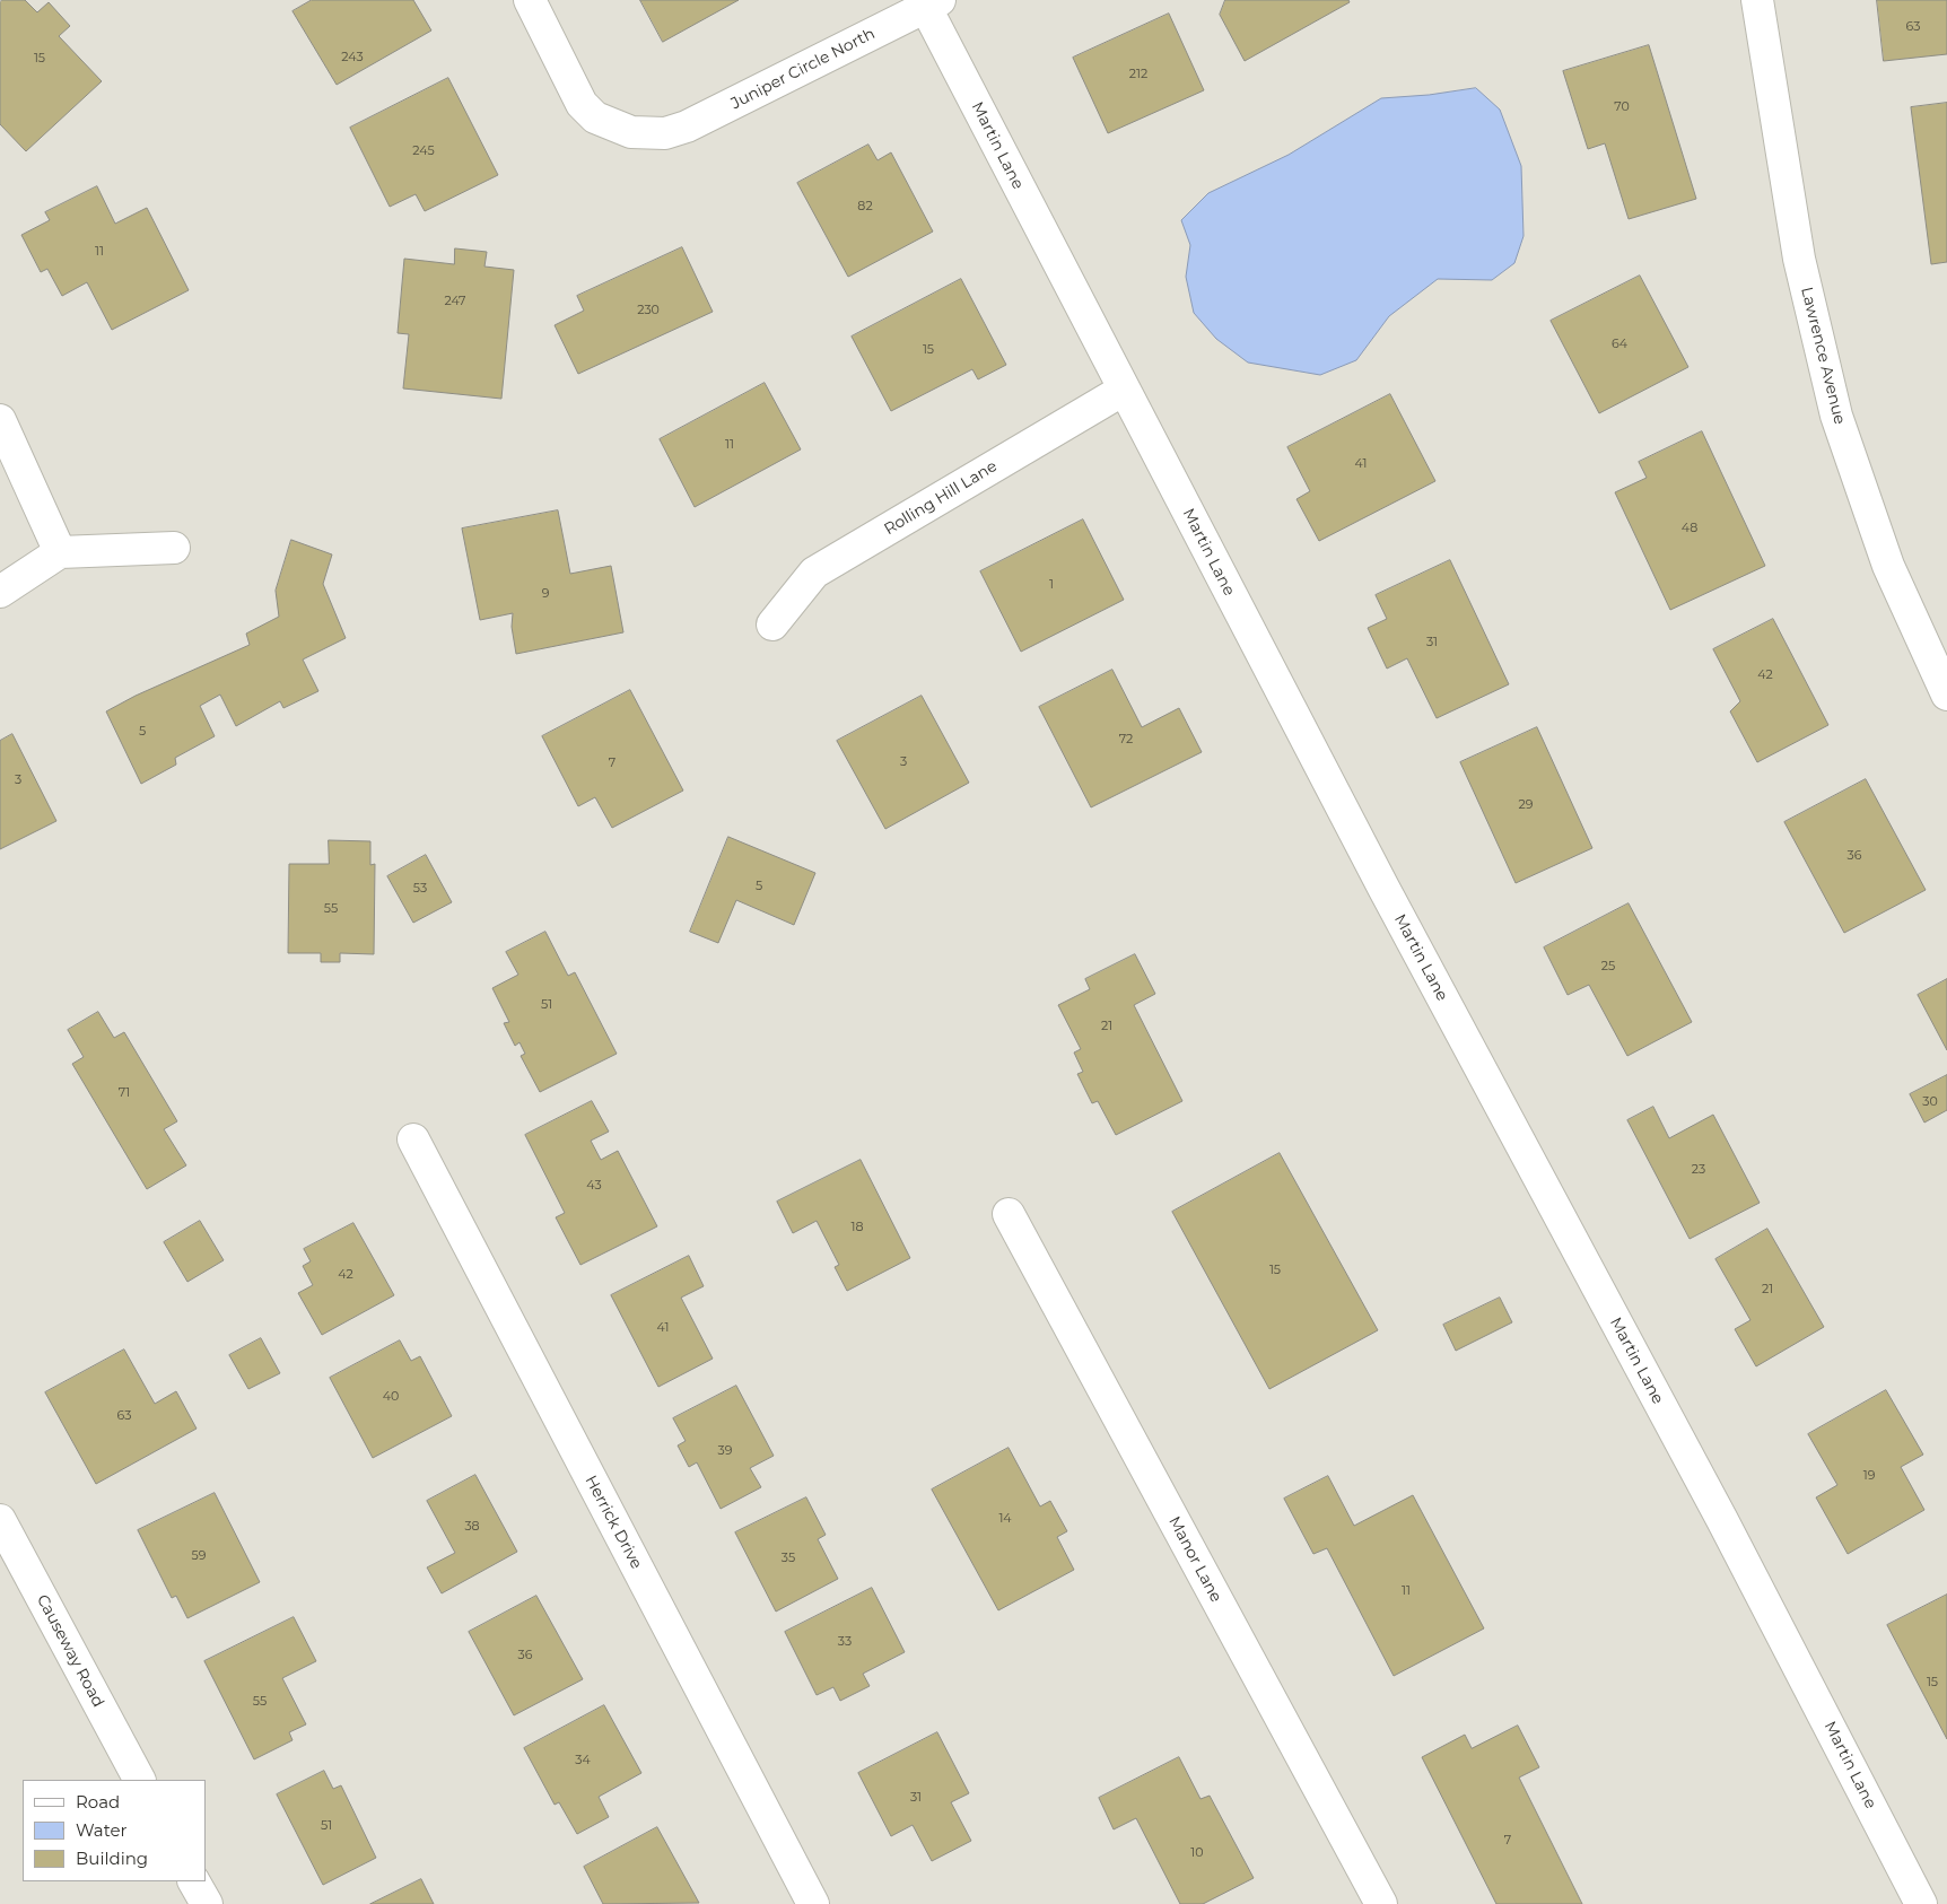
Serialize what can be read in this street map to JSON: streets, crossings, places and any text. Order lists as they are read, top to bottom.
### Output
{
  "streets": {
    "street": [
      "Juniper Circle North",
      "Martin Lane",
      "Lawrence Avenue",
      "Rolling Hill Lane",
      "Herrick Drive",
      "Manor Lane",
      "Causeway Road"
    ]
  },
  "crossings": [
    ["Juniper Circle North", "Martin Lane"],
    ["Martin Lane", "Rolling Hill Lane"]
  ],
  "house_numbers": [
    "63",
    "243",
    "15",
    "212",
    "70",
    "245",
    "82",
    "11",
    "247",
    "230",
    "64",
    "15",
    "11",
    "41",
    "48",
    "1",
    "9",
    "31",
    "42",
    "5",
    "72",
    "3",
    "7",
    "3",
    "29",
    "36",
    "5",
    "53",
    "55",
    "25",
    "51",
    "21",
    "71",
    "30",
    "23",
    "43",
    "18",
    "15",
    "42",
    "21",
    "41",
    "40",
    "63",
    "39",
    "19",
    "14",
    "38",
    "59",
    "35",
    "11",
    "33",
    "36",
    "15",
    "55",
    "34",
    "31",
    "51",
    "7",
    "10"
  ],
  "legend": ["Road", "Water", "Building"]
}
